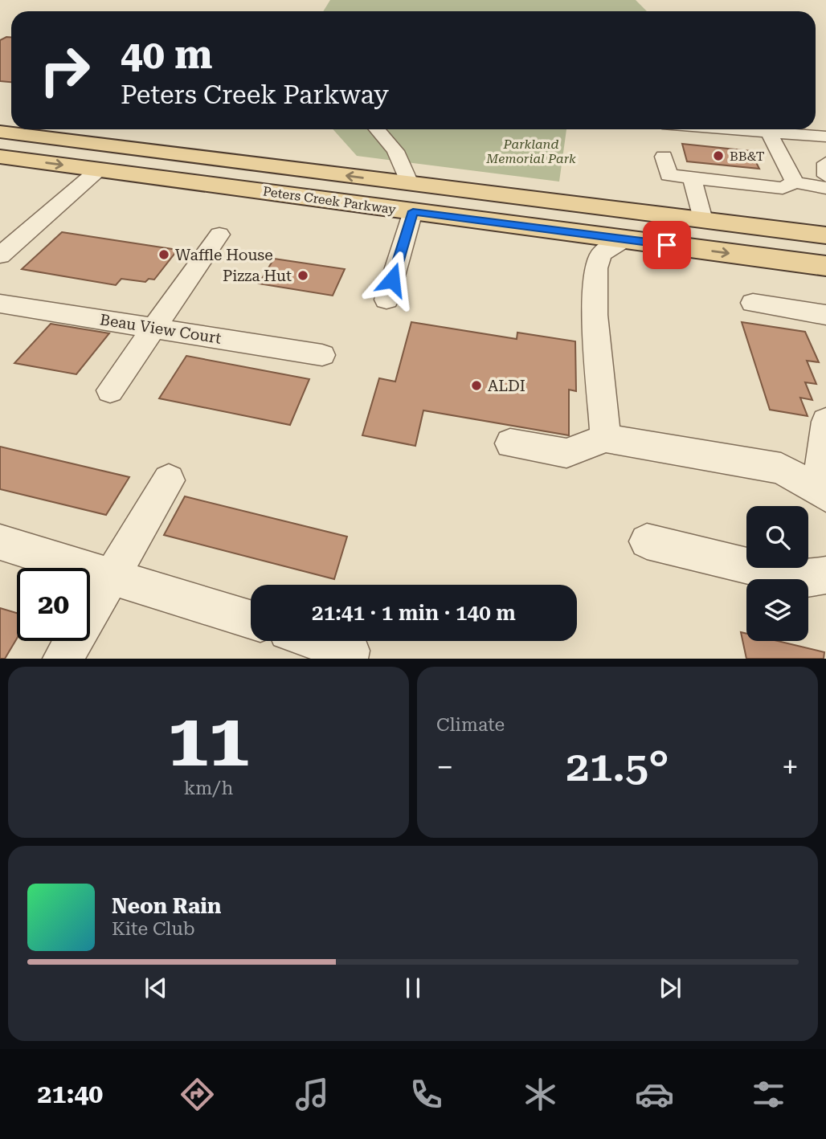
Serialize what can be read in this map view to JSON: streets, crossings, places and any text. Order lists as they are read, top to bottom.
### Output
{
  "streets": {
    "main road": ["Peters Creek Parkway"],
    "street": ["Beau View Court"]
  },
  "parks": ["Parkland Memorial Park"],
  "places": [
    "BB&T",
    "Waffle House",
    "Pizza Hut",
    "ALDI"
  ],
  "page": {
    "turn": ["40 m", "Peters Creek Parkway"],
    "limit": "20",
    "trip": "21:41 · 1 min · 140 m",
    "tile": [
      ["11", "km/h"],
      "Climate"
    ],
    "heat": ["−", "21.5°", "+"],
    "song": ["Neon Rain", "Kite Club"],
    "tabs": "21:40"
  }
}
